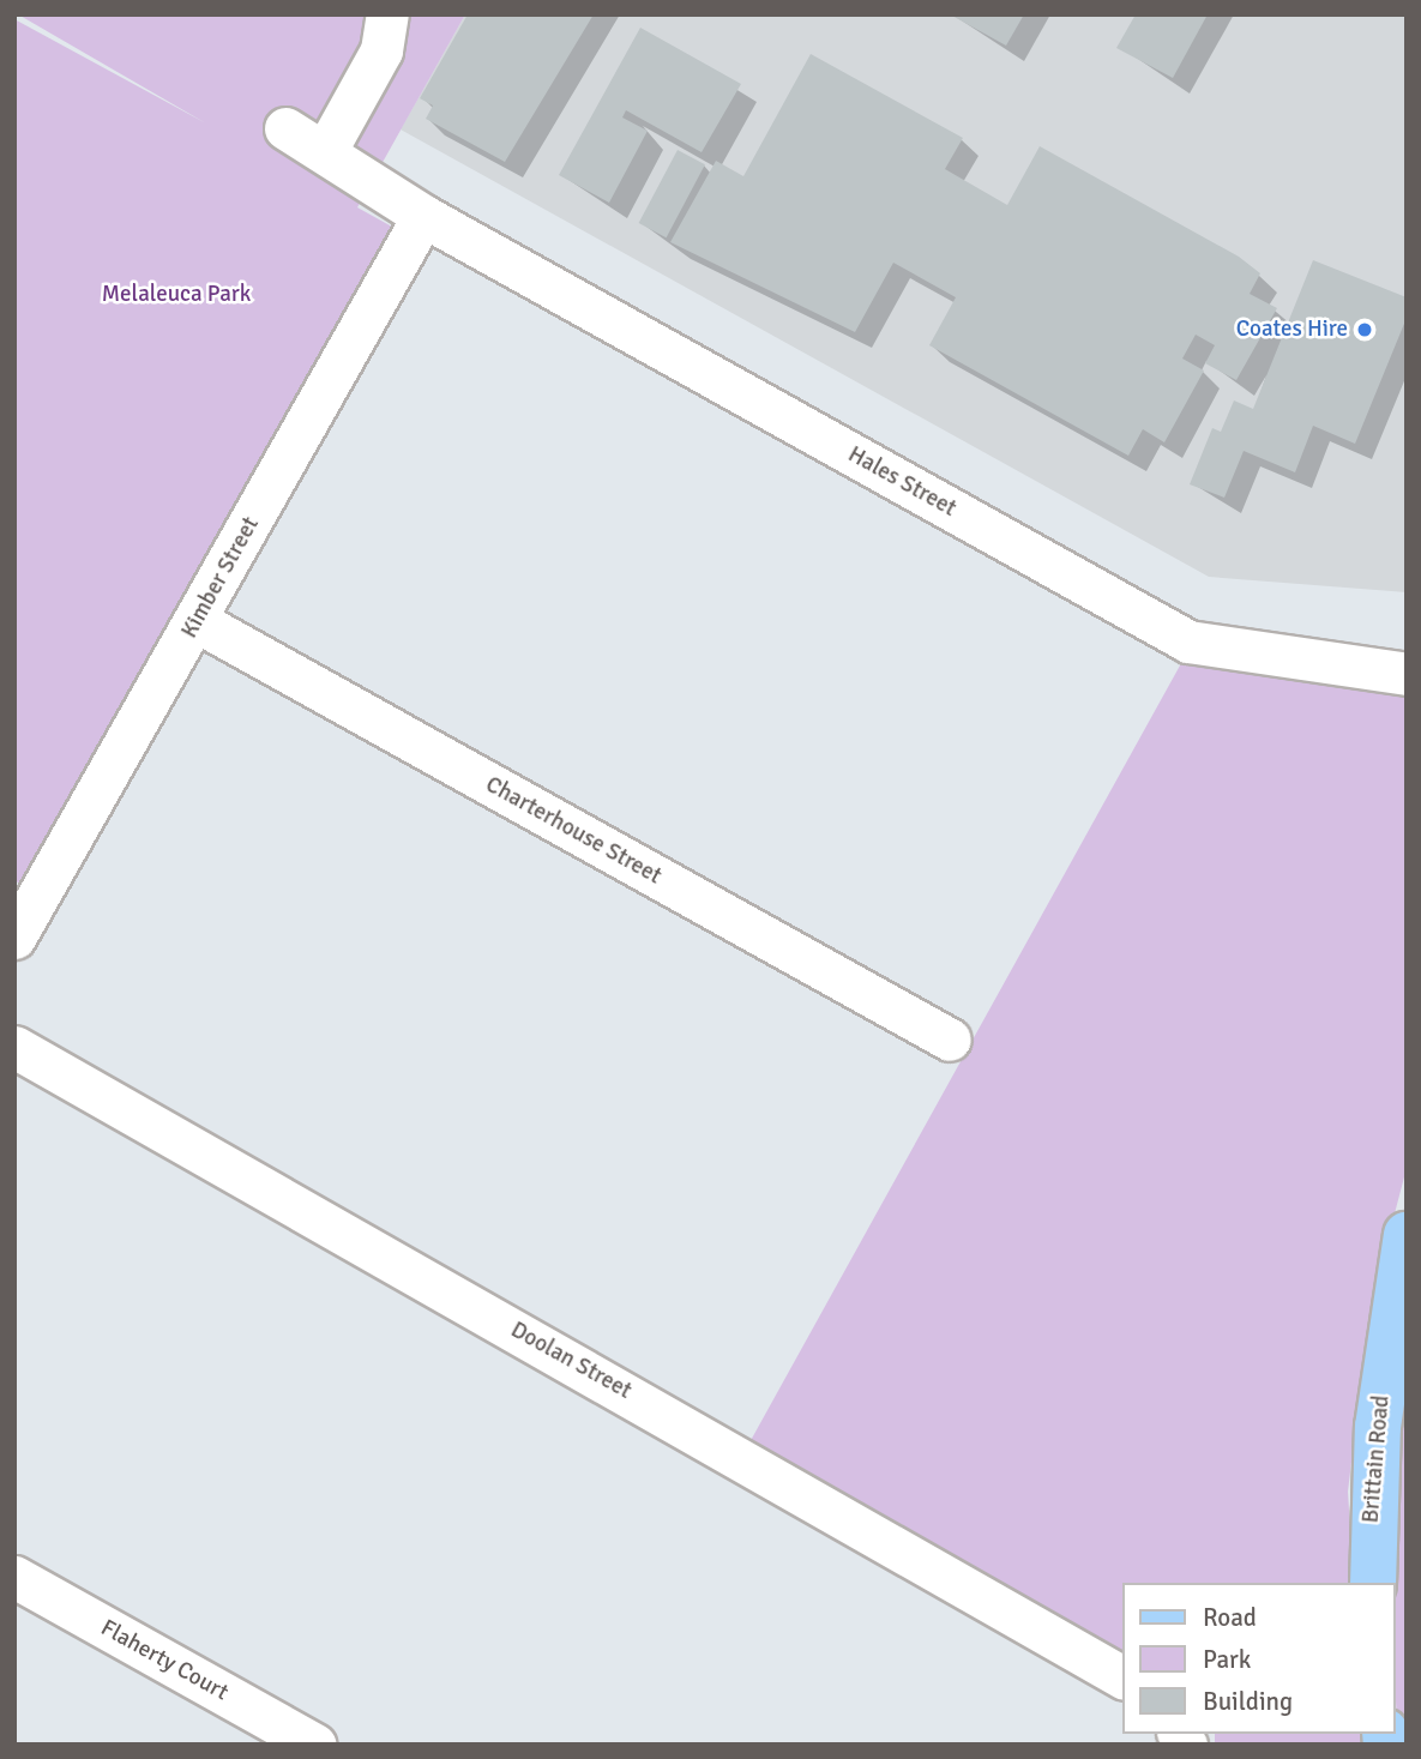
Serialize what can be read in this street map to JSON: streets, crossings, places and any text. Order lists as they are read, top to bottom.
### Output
{
  "streets": {
    "main road": ["Brittain Road"],
    "street": [
      "Hales Street",
      "Kimber Street",
      "Charterhouse Street",
      "Doolan Street",
      "Flaherty Court"
    ]
  },
  "crossings": [
    ["Hales Street", "Kimber Street"],
    ["Kimber Street", "Charterhouse Street"]
  ],
  "parks": ["Melaleuca Park"],
  "places": ["Coates Hire"],
  "legend": ["Road", "Park", "Building"]
}
